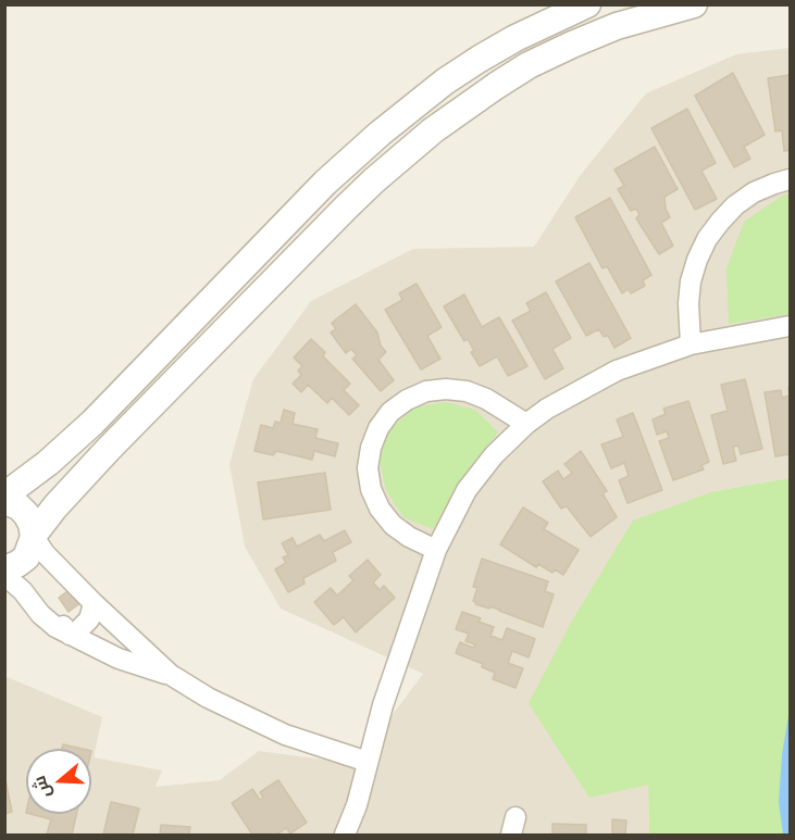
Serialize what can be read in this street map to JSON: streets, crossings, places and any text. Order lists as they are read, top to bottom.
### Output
{
  "north": "left"
}
